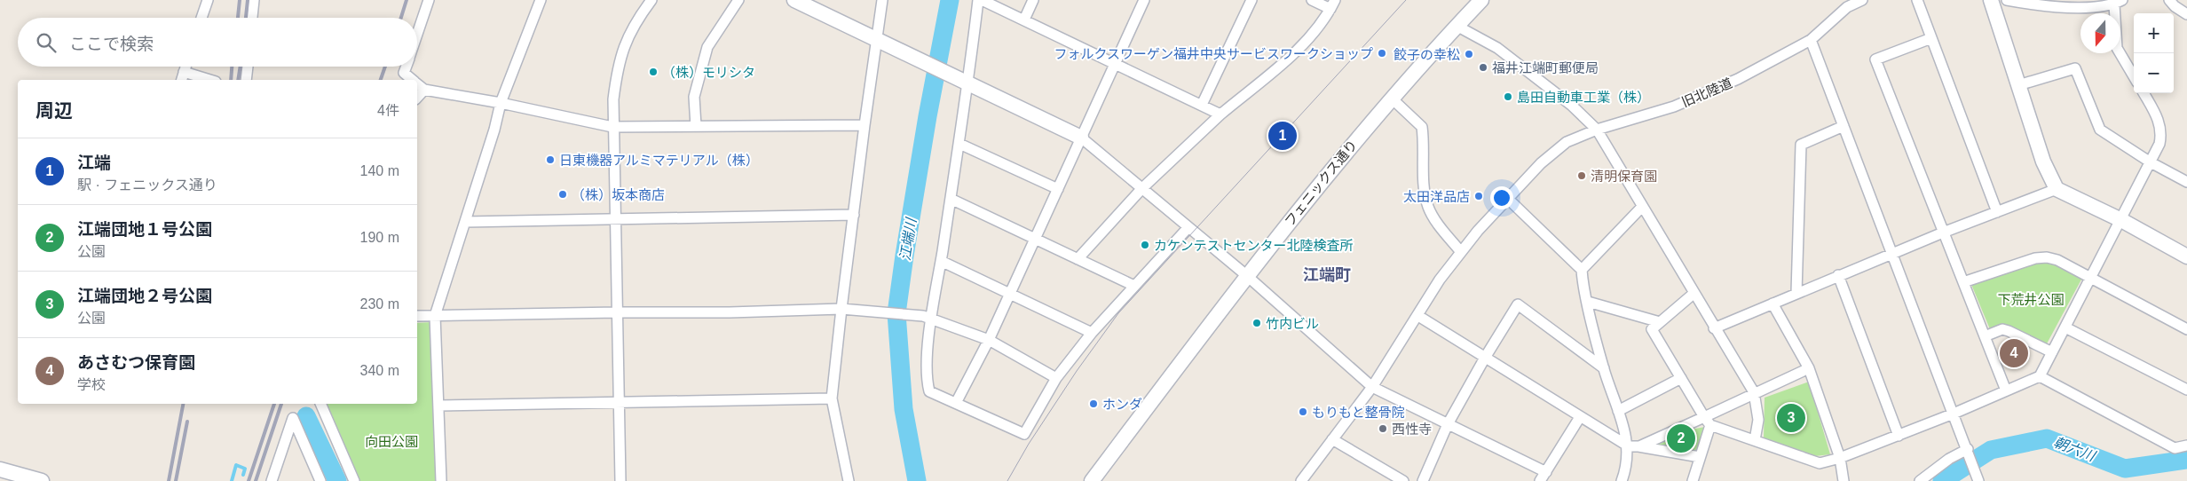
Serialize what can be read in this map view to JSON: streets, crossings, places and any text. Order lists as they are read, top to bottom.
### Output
{
  "streets": {
    "street": ["旧北陸道", "フェニックス通り"]
  },
  "districts": ["江端町"],
  "water": ["江端川", "朝六川"],
  "parks": ["下荒井公園", "向田公園"],
  "places": [
    "フォルクスワーゲン福井中央サービスワークショップ",
    "餃子の幸松",
    "福井江端町郵便局",
    "（株）モリシタ",
    "島田自動車工業（株）",
    "日東機器アルミマテリアル（株）",
    "清明保育園",
    "（株）坂本商店",
    "太田洋品店",
    "カケンテストセンター北陸検査所",
    "竹内ビル",
    "ホンダ",
    "もりもと整骨院",
    "西性寺"
  ],
  "north": "bottom",
  "page": {
    "map_buttons": ["+", "−"],
    "search": "ここで検索",
    "heading": ["周辺", "4件"],
    "pins": [
      "1",
      "4",
      "3",
      "2"
    ],
    "list": [
      {
        "mark": "1",
        "name": "江端",
        "note": "駅 · フェニックス通り",
        "value": "140 m"
      },
      {
        "mark": "2",
        "name": "江端団地１号公園",
        "note": "公園",
        "value": "190 m"
      },
      {
        "mark": "3",
        "name": "江端団地２号公園",
        "note": "公園",
        "value": "230 m"
      },
      {
        "mark": "4",
        "name": "あさむつ保育園",
        "note": "学校",
        "value": "340 m"
      }
    ]
  }
}
